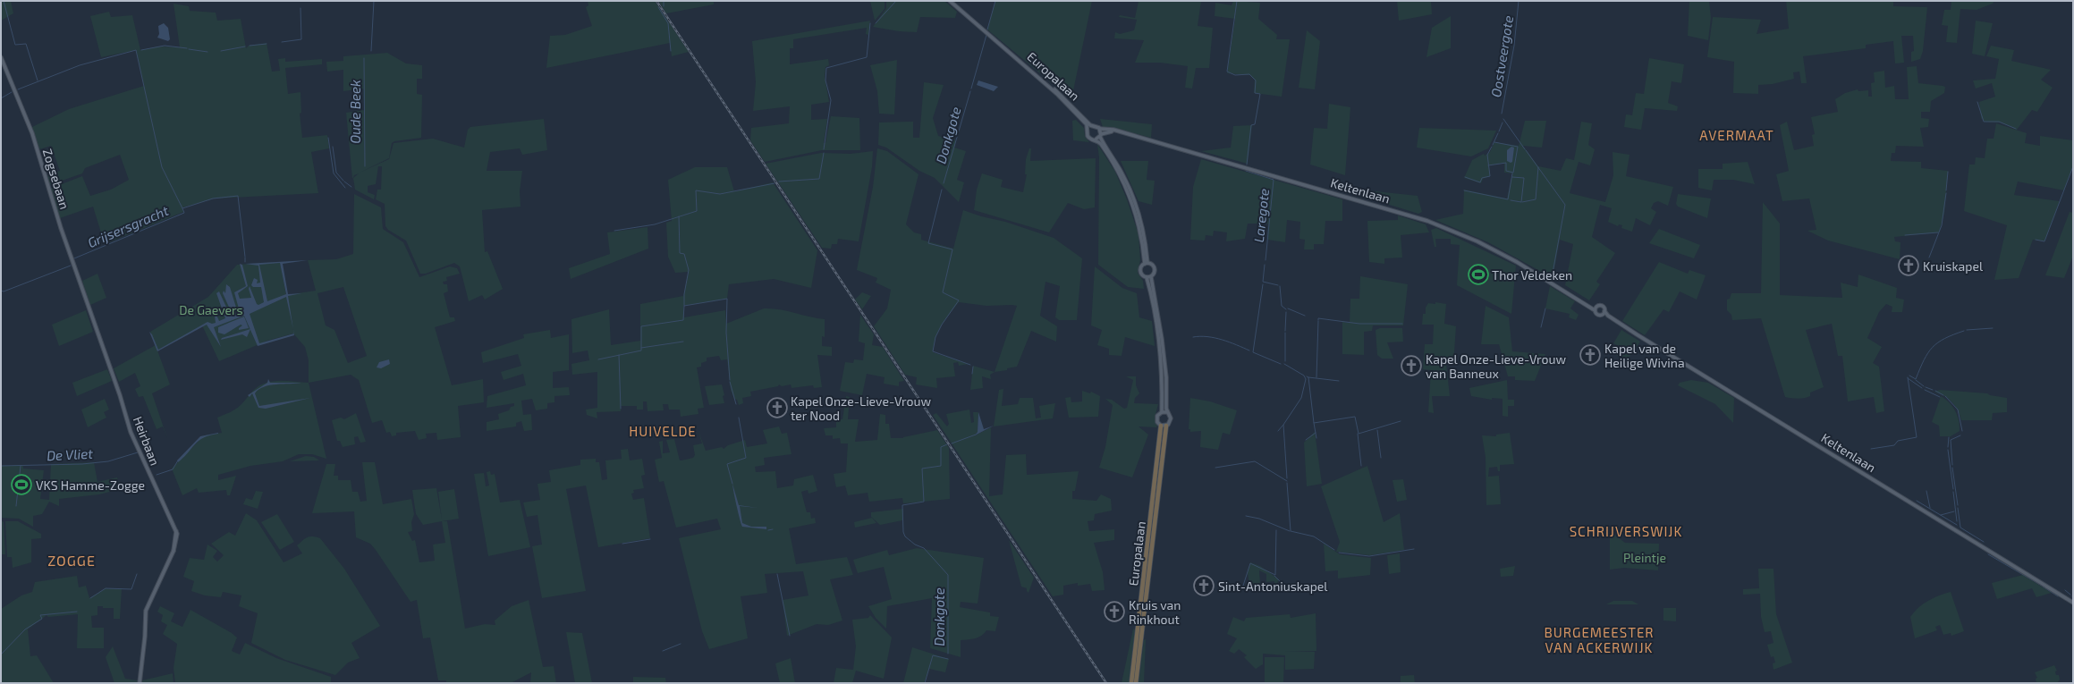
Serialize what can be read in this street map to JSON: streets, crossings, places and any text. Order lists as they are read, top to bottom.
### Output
{
  "streets": {
    "highway": ["Europalaan"],
    "main road": ["Zogsebaan", "Keltenlaan", "Heirbaan"]
  },
  "crossings": [
    ["Europalaan", "Keltenlaan"],
    ["Zogsebaan", "Heirbaan"]
  ],
  "districts": [
    "AVERMAAT",
    "HUIVELDE",
    "SCHRIJVERSWIJK",
    "ZOGGE",
    "BURGEMEESTER VAN ACKERWIJK"
  ],
  "water": [
    "Oostveergote",
    "Oude Beek",
    "Donkgote",
    "Laregote",
    "Grijsersgracht",
    "De Vliet"
  ],
  "parks": ["De Gaevers", "Pleintje"],
  "places": {
    "church": [
      "Kruiskapel",
      "Kapel van de Heilige Wivina",
      "Kapel Onze-Lieve-Vrouw van Banneux",
      "Kapel Onze-Lieve-Vrouw ter Nood",
      "Sint-Antoniuskapel",
      "Kruis van Rinkhout"
    ],
    "sports": ["Thor Veldeken", "VKS Hamme-Zogge"]
  }
}
